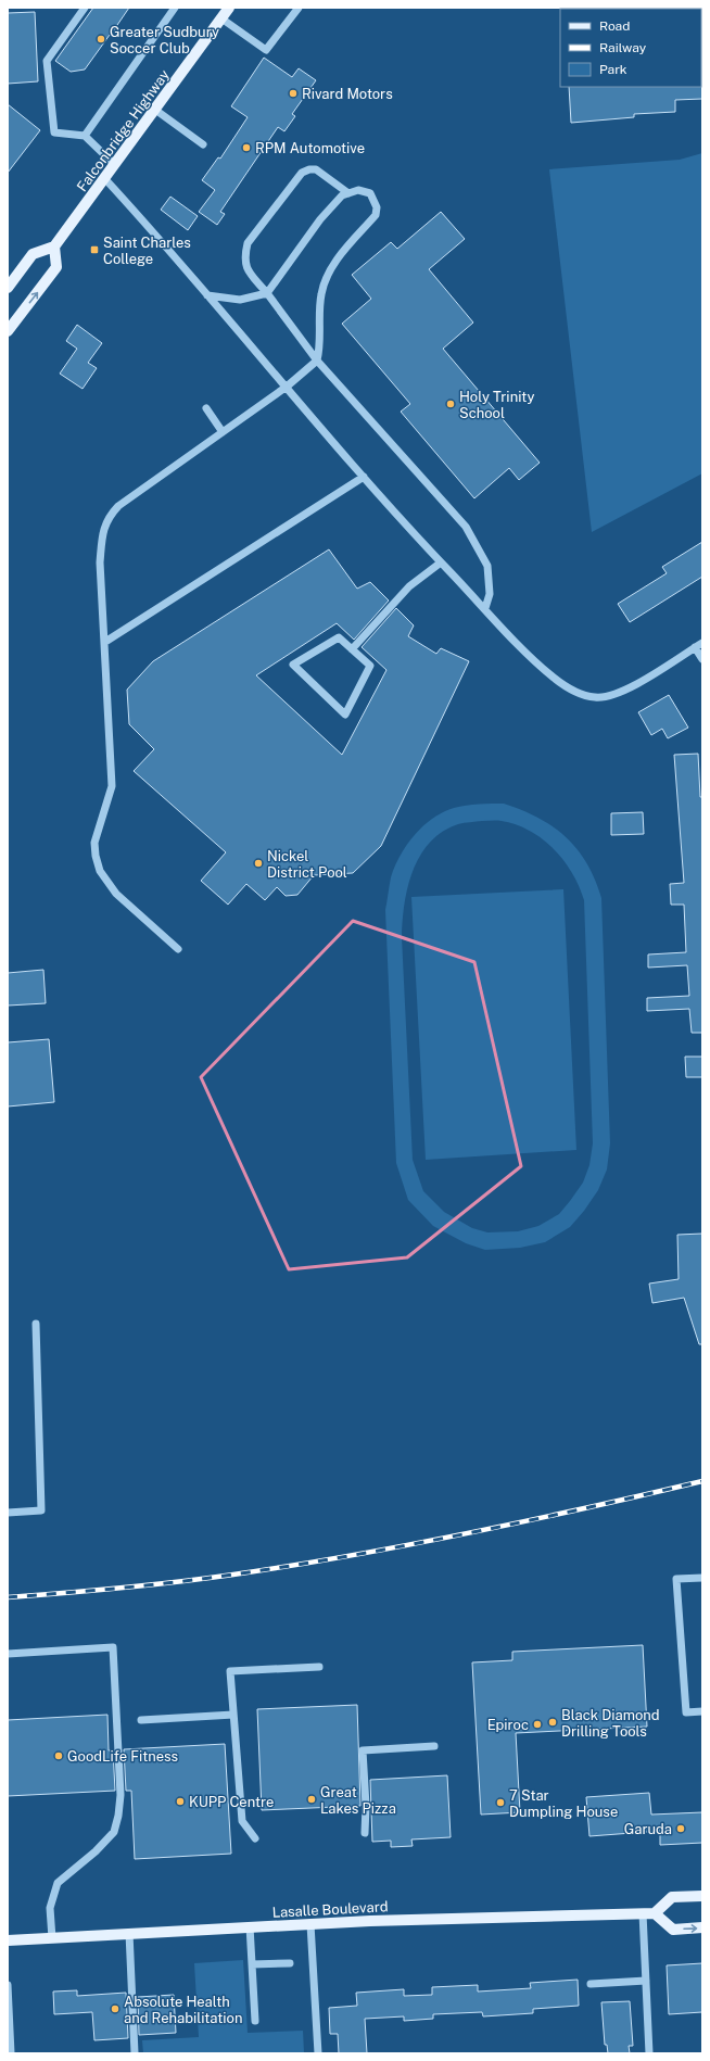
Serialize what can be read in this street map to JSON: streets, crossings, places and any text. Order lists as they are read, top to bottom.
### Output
{
  "streets": {
    "main road": ["Falconbridge Highway", "Lasalle Boulevard"]
  },
  "places": {
    "other": [
      "Greater Sudbury Soccer Club",
      "Rivard Motors",
      "RPM Automotive",
      "Holy Trinity School",
      "Nickel District Pool",
      "Black Diamond Drilling Tools",
      "Epiroc",
      "GoodLife Fitness",
      "Great Lakes Pizza",
      "KUPP Centre",
      "7 Star Dumpling House",
      "Garuda",
      "Absolute Health and Rehabilitation"
    ],
    "transit": ["Saint Charles College"]
  },
  "legend": ["Road", "Railway", "Park"]
}
